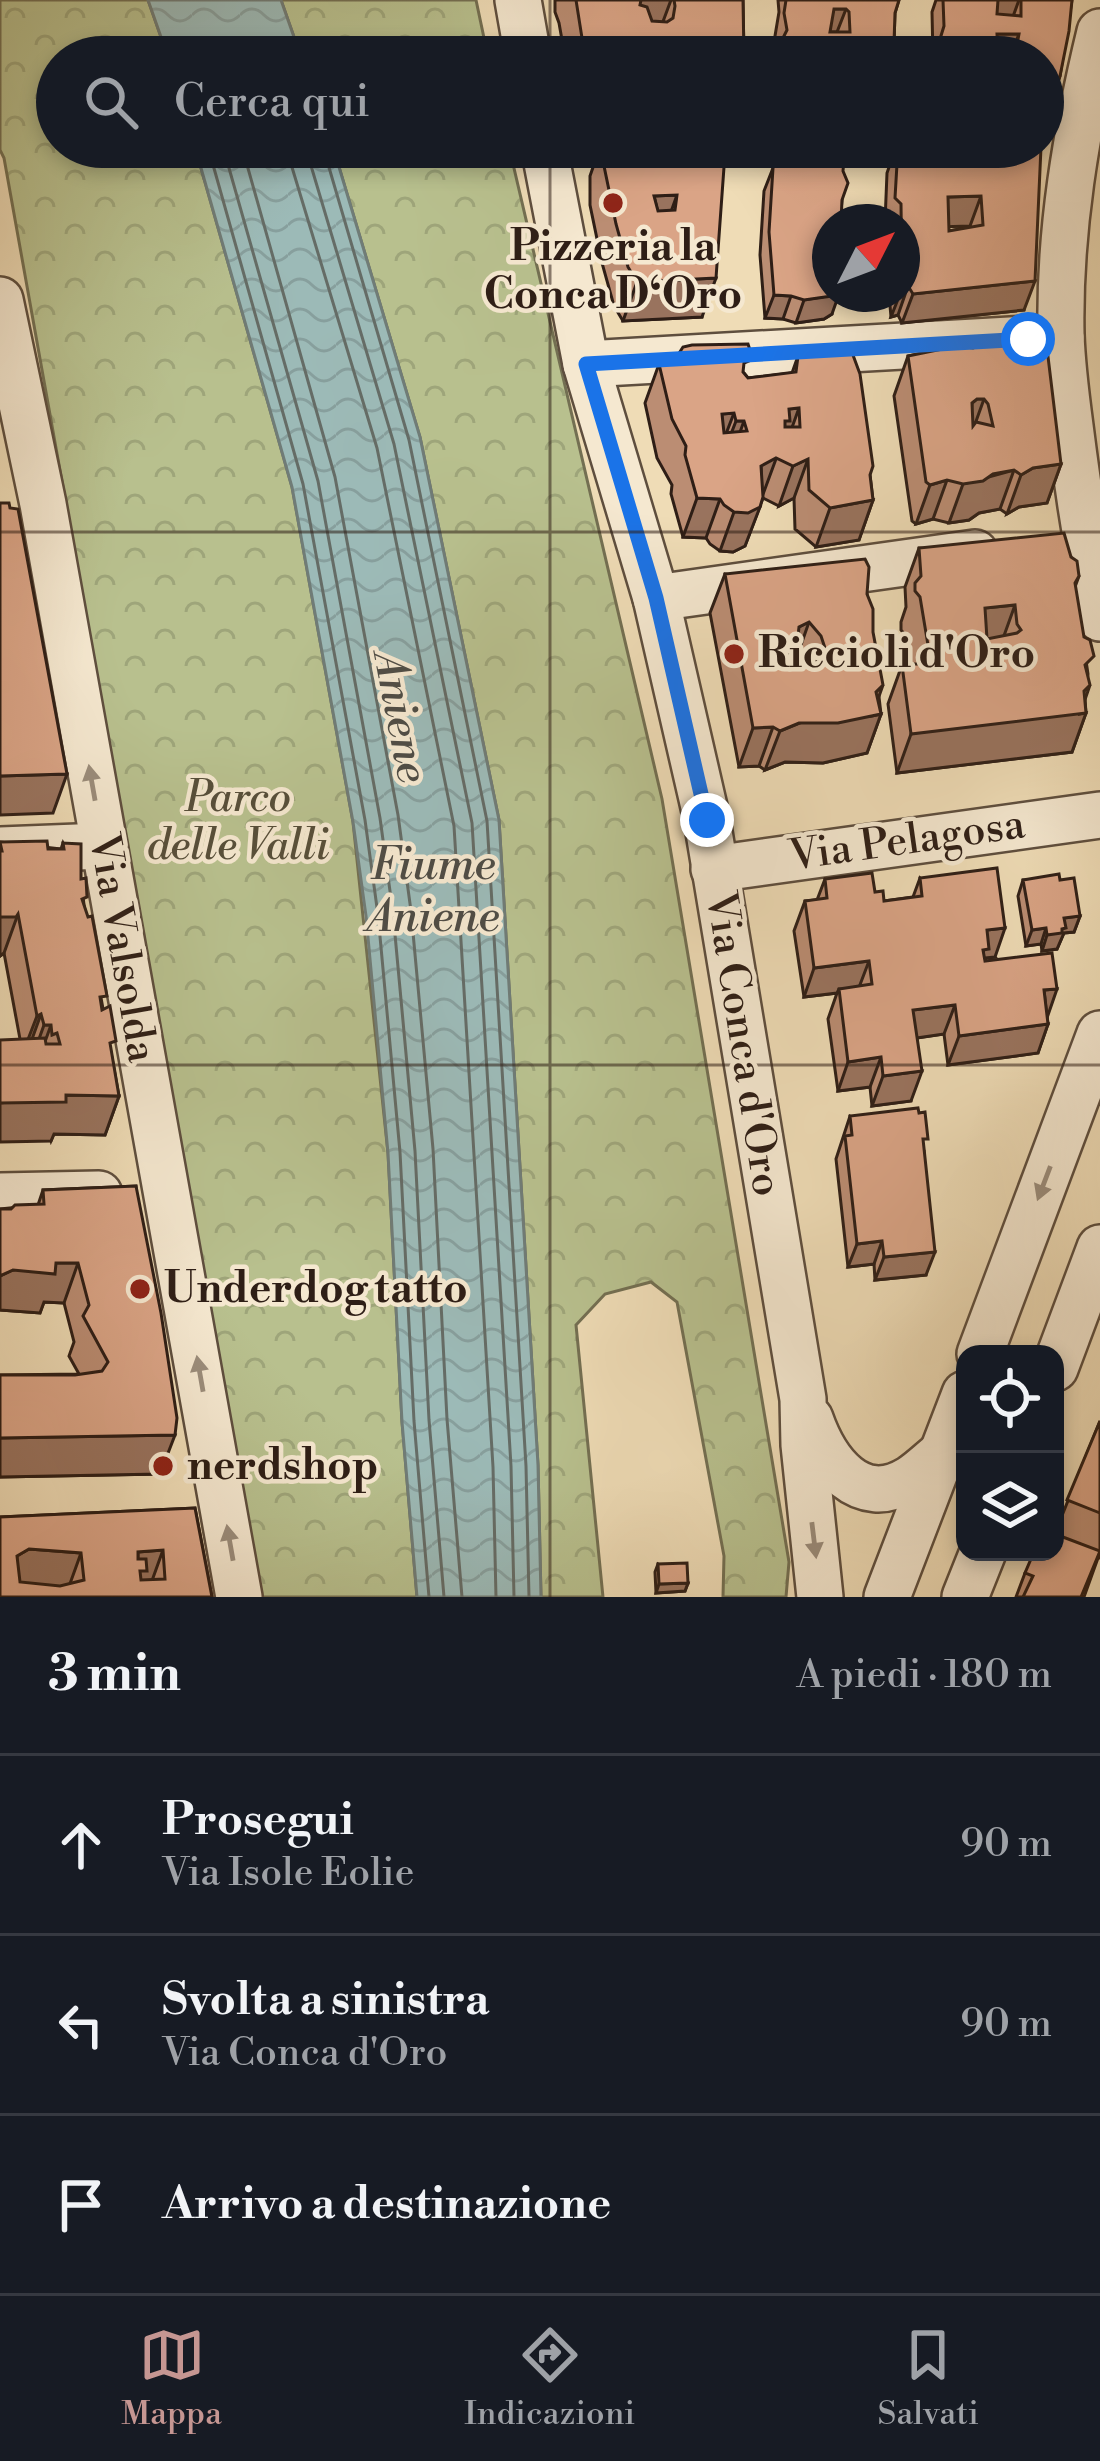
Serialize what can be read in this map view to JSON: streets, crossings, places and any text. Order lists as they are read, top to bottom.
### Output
{
  "streets": {
    "street": ["Via Pelagosa", "Via Valsolda", "Via Conca d'Oro"]
  },
  "crossings": [
    ["Via Pelagosa", "Via Conca d'Oro"]
  ],
  "one_way": ["Via Valsolda"],
  "water": ["Aniene", "Fiume Aniene"],
  "parks": ["Parco delle Valli"],
  "places": [
    "Pizzeria la Conca D‘Oro",
    "Riccioli d'Oro",
    "Underdog tatto",
    "nerdshop"
  ],
  "north": "top right",
  "page": {
    "search": "Cerca qui",
    "heading": ["3 min", "A piedi · 180 m"],
    "list": [
      ["Prosegui", "Via Isole Eolie", "90 m"],
      ["Svolta a sinistra", "Via Conca d'Oro", "90 m"],
      "Arrivo a destinazione"
    ],
    "nav": ["Mappa", "Indicazioni", "Salvati"]
  }
}
